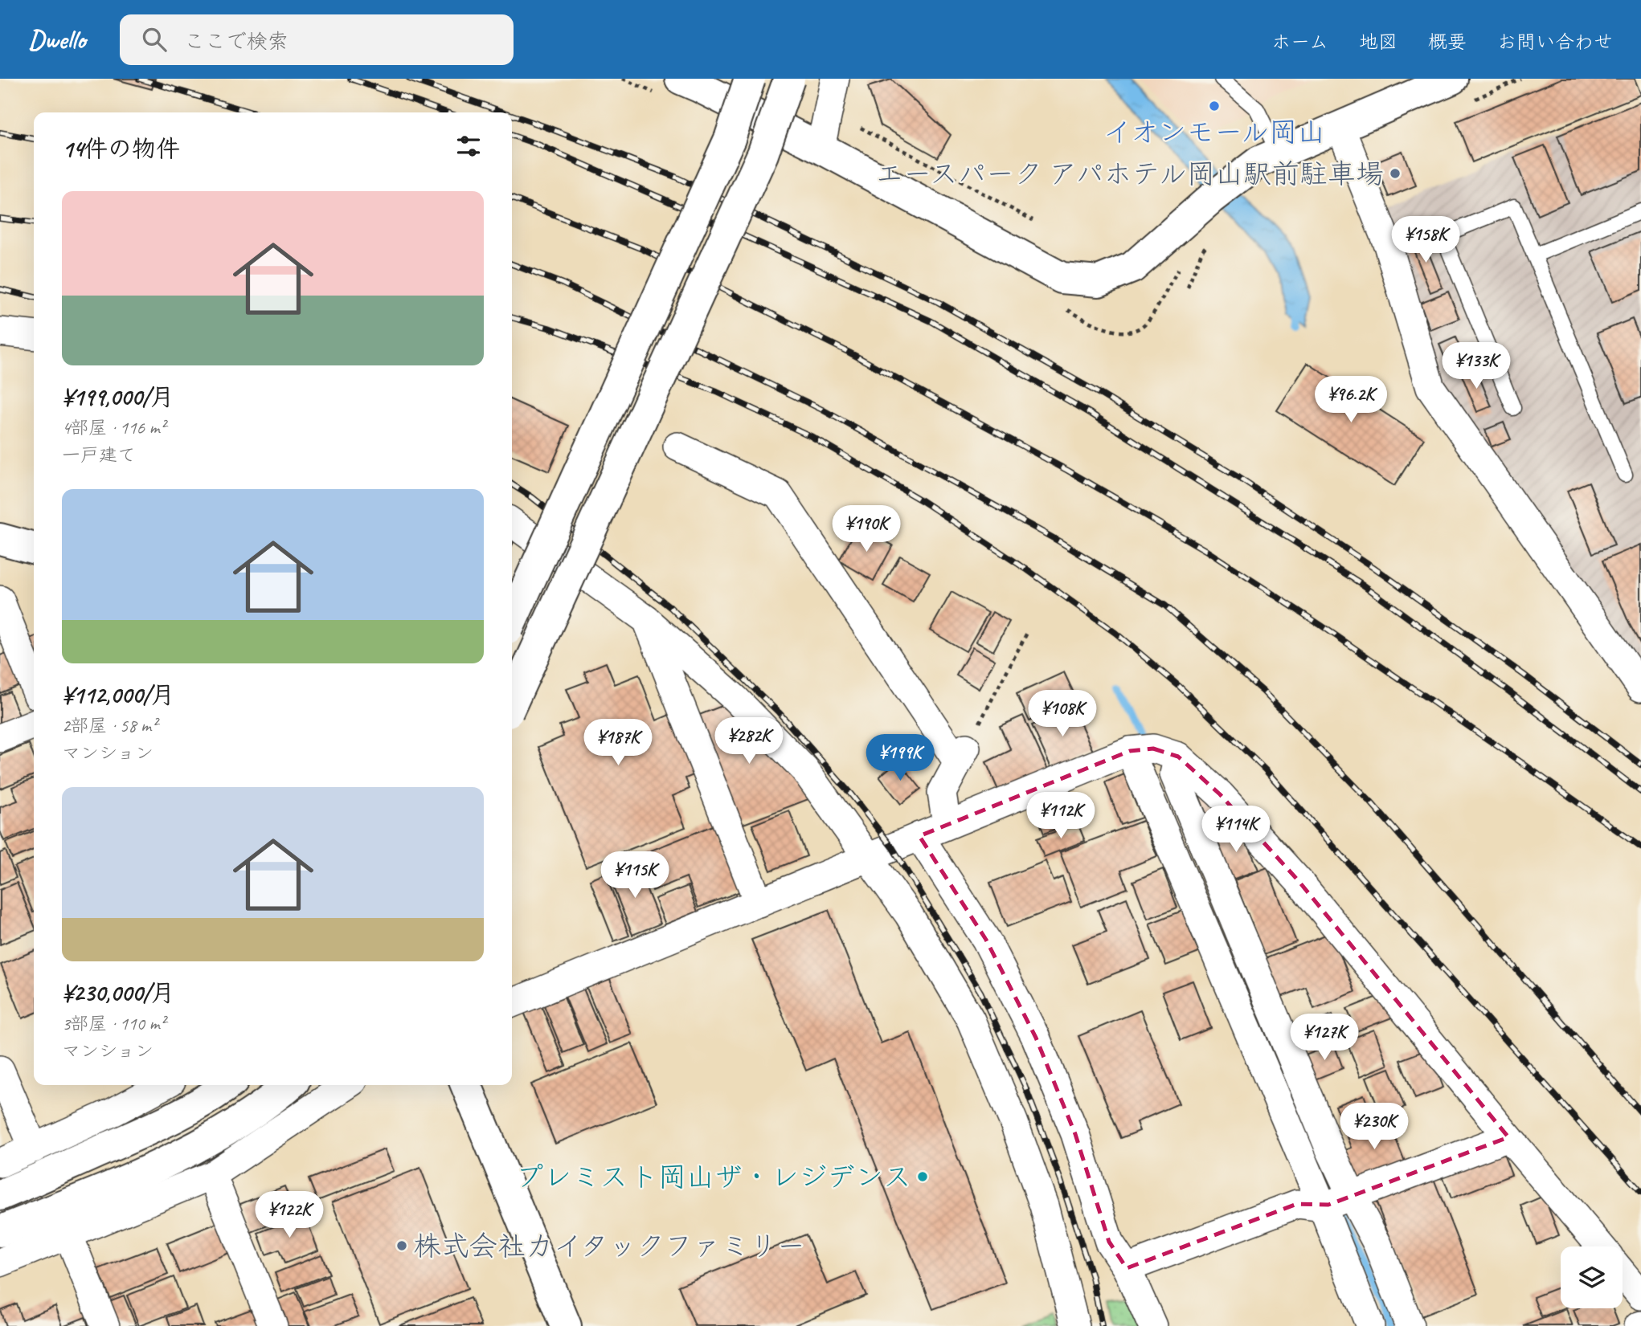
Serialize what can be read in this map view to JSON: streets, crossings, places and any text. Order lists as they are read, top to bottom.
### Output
{
  "places": [
    "イオンモール岡山",
    "エースパーク アパホテル岡山駅前駐車場",
    "プレミスト岡山ザ・レジデンス",
    "株式会社カイタックファミリー"
  ],
  "page": {
    "header": "Dwello",
    "search": "ここで検索",
    "nav": [
      "ホーム",
      "地図",
      "概要",
      "お問い合わせ"
    ],
    "heading": "14件の物件",
    "list": [
      {
        "name": "¥199,000/月",
        "note": "4部屋 · 116 m² · 一戸建て"
      },
      {
        "name": "¥112,000/月",
        "note": "2部屋 · 58 m² · マンション"
      },
      {
        "name": "¥230,000/月",
        "note": "3部屋 · 110 m² · マンション"
      }
    ],
    "price": [
      "¥158K",
      "¥133K",
      "¥96.2K",
      "¥190K",
      "¥108K",
      "¥282K",
      "¥187K",
      "¥199K",
      "¥112K",
      "¥114K",
      "¥115K",
      "¥127K",
      "¥230K",
      "¥122K"
    ]
  }
}
